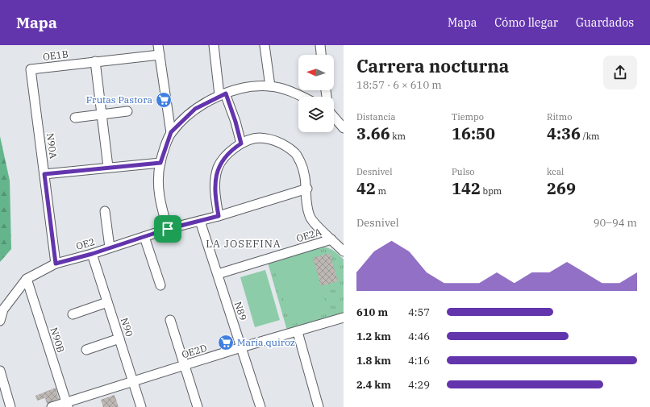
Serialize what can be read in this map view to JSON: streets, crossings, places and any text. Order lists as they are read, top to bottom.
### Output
{
  "streets": {
    "street": [
      "OE1B",
      "N90A",
      "OE2A",
      "OE2",
      "N89",
      "N90",
      "N90B",
      "OE2D"
    ]
  },
  "crossings": [
    ["OE1B", "N90A"],
    ["N90A", "OE2"],
    ["OE2A", "N89"],
    ["OE2", "N89"],
    ["OE2", "N90"],
    ["OE2", "N90B"],
    ["N89", "OE2D"],
    ["N90", "OE2D"],
    ["N90B", "OE2D"]
  ],
  "districts": ["LA JOSEFINA"],
  "places": {
    "supermarket": ["Frutas Pastora", "María quiroz"]
  },
  "north": "left",
  "page": {
    "header": "Mapa",
    "nav": ["Mapa", "Cómo llegar", "Guardados"],
    "heading": ["Carrera nocturna", "18:57 · 6 × 610 m"],
    "stats": [
      ["Distancia", "3.66 km"],
      ["Tiempo", "16:50"],
      ["Ritmo", "4:36 /km"],
      ["Desnivel", "42 m"],
      ["Pulso", "142 bpm"],
      ["kcal", "269"]
    ],
    "chart": ["Desnivel", "90–94 m"],
    "list": [
      {
        "name": "610 m",
        "note": "4:57"
      },
      {
        "name": "1.2 km",
        "note": "4:46"
      },
      {
        "name": "1.8 km",
        "note": "4:16"
      },
      {
        "name": "2.4 km",
        "note": "4:29"
      }
    ]
  }
}
